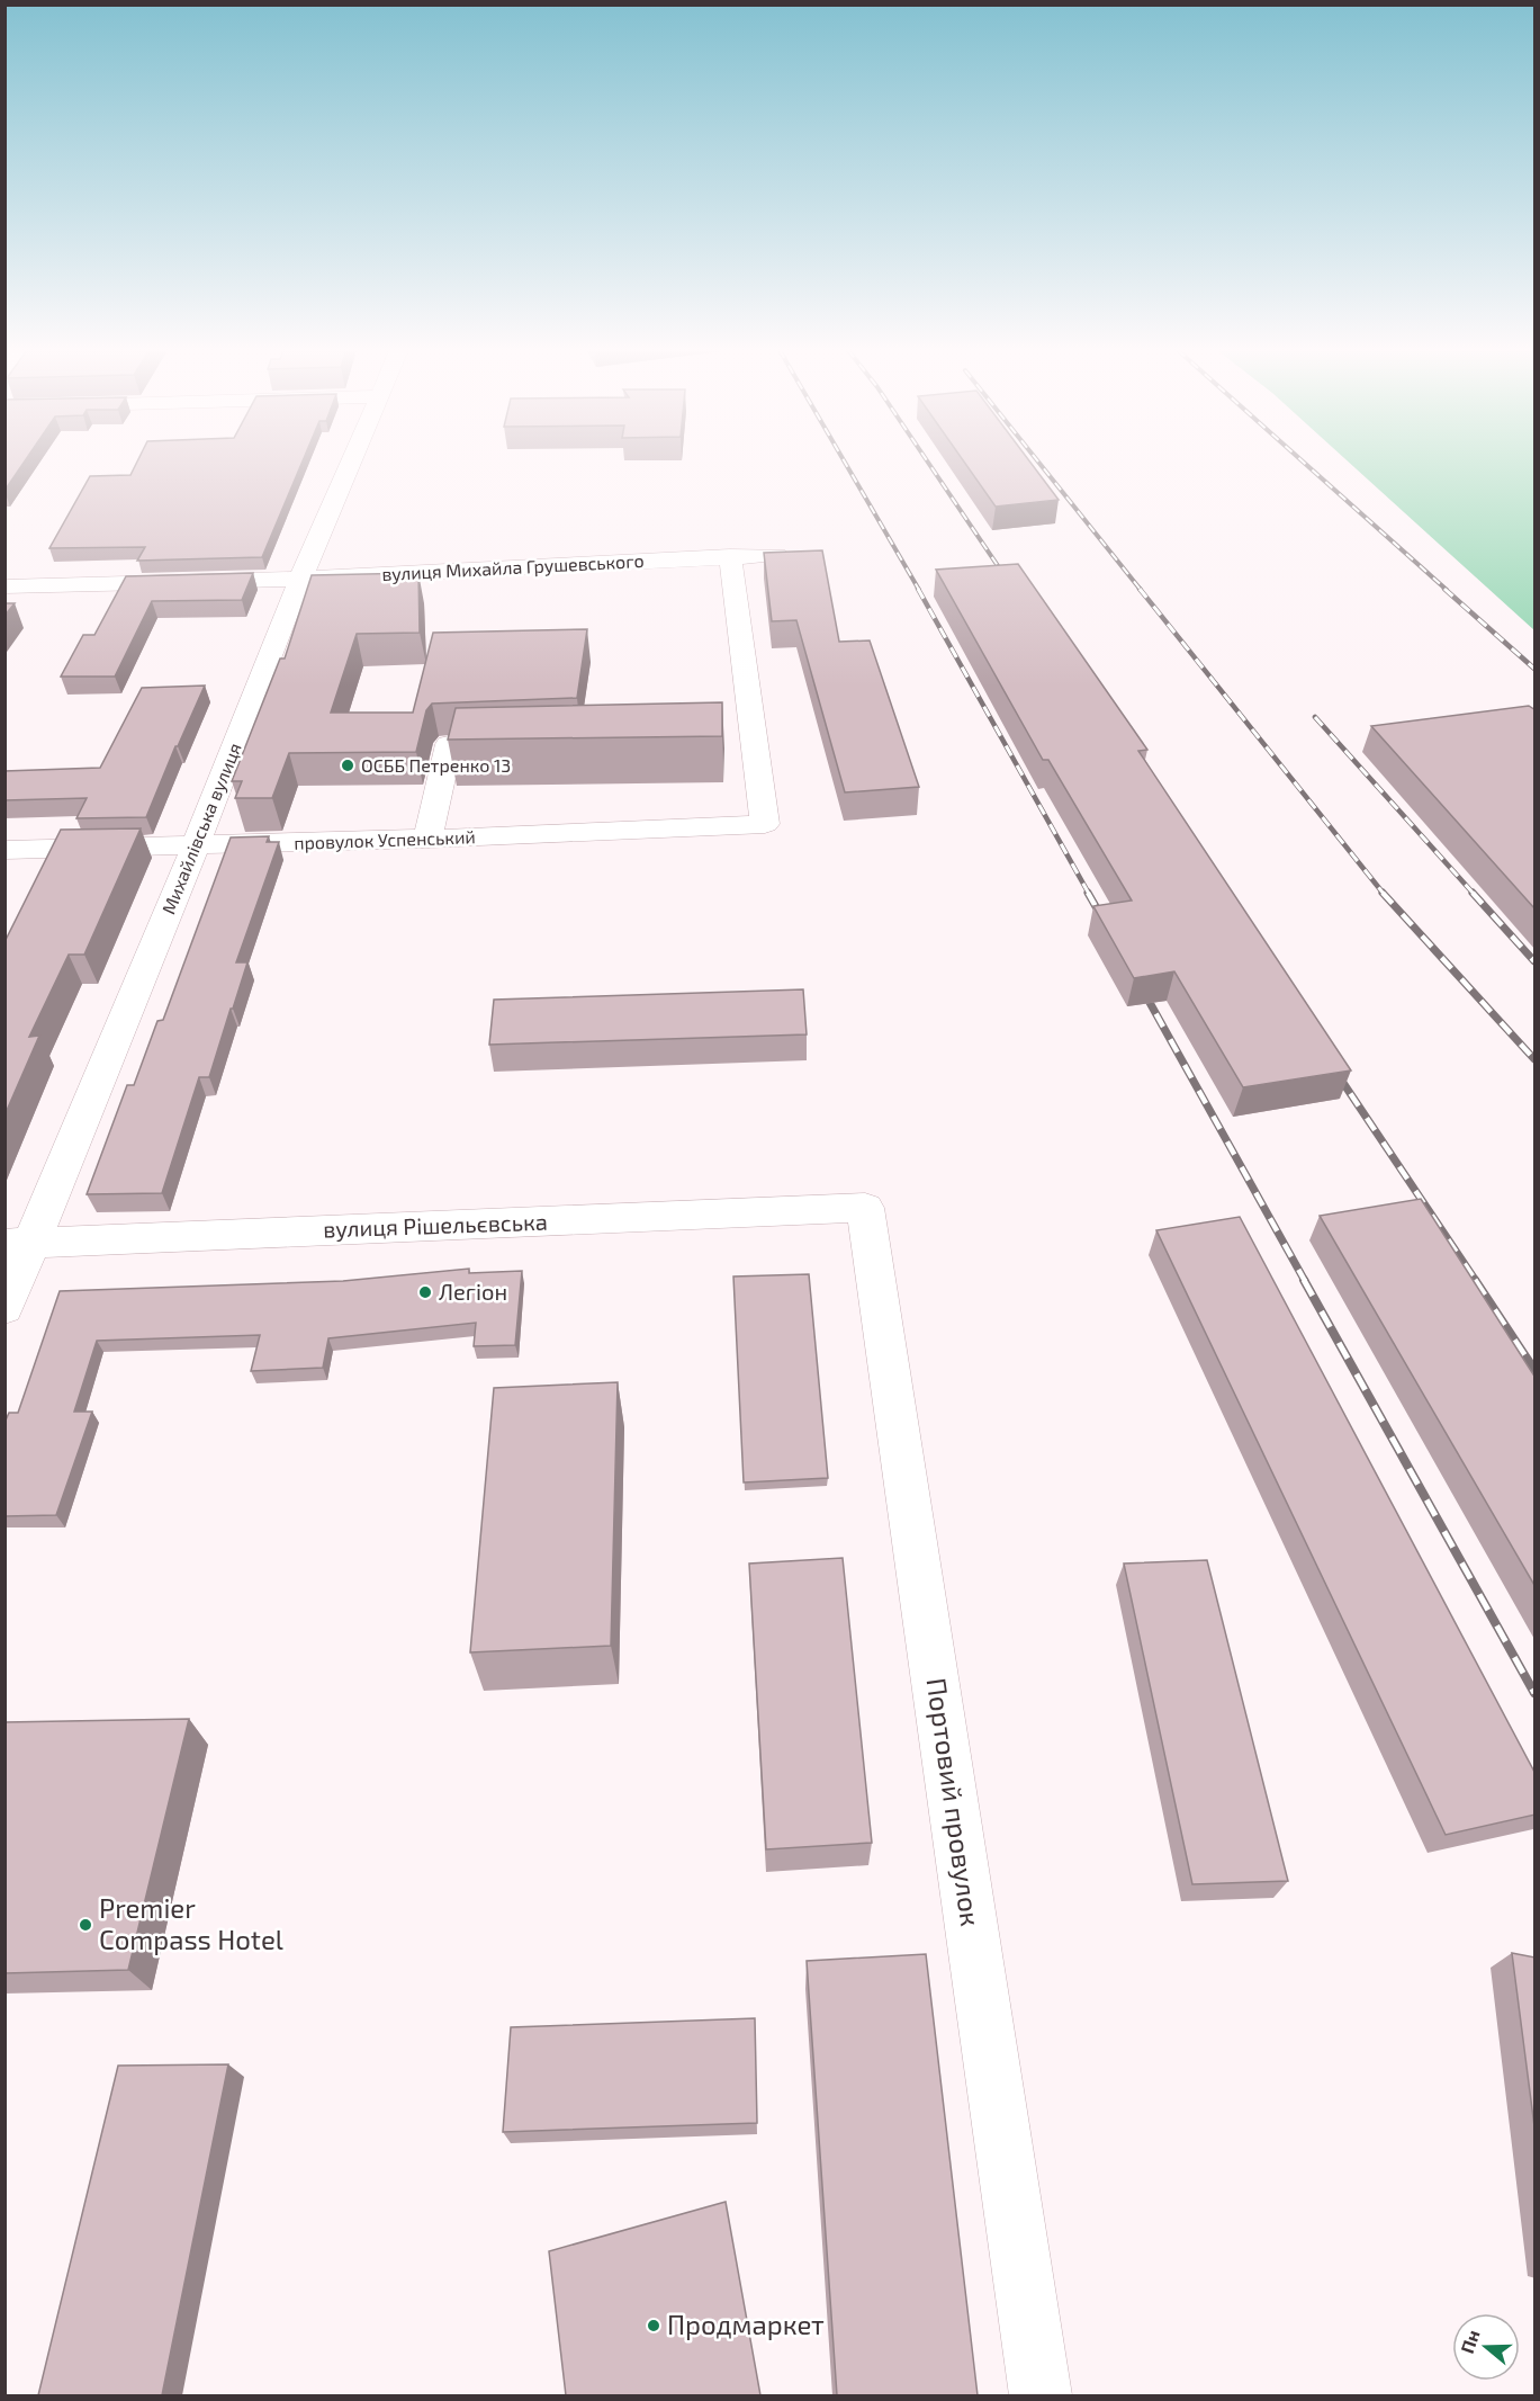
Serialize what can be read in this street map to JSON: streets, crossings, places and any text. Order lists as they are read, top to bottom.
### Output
{
  "streets": {
    "street": [
      "вулиця Михайла Грушевського",
      "Михайлівська вулиця",
      "провулок Успенський",
      "вулиця Рішельєвська",
      "Портовий провулок"
    ]
  },
  "crossings": [
    ["вулиця Михайла Грушевського", "Михайлівська вулиця"],
    ["вулиця Михайла Грушевського", "провулок Успенський"],
    ["Михайлівська вулиця", "провулок Успенський"],
    ["Михайлівська вулиця", "вулиця Рішельєвська"],
    ["вулиця Рішельєвська", "Портовий провулок"]
  ],
  "places": [
    "ОСББ Петренко 13",
    "Легіон",
    "Premier Compass Hotel",
    "Продмаркет"
  ],
  "north": "left"
}
